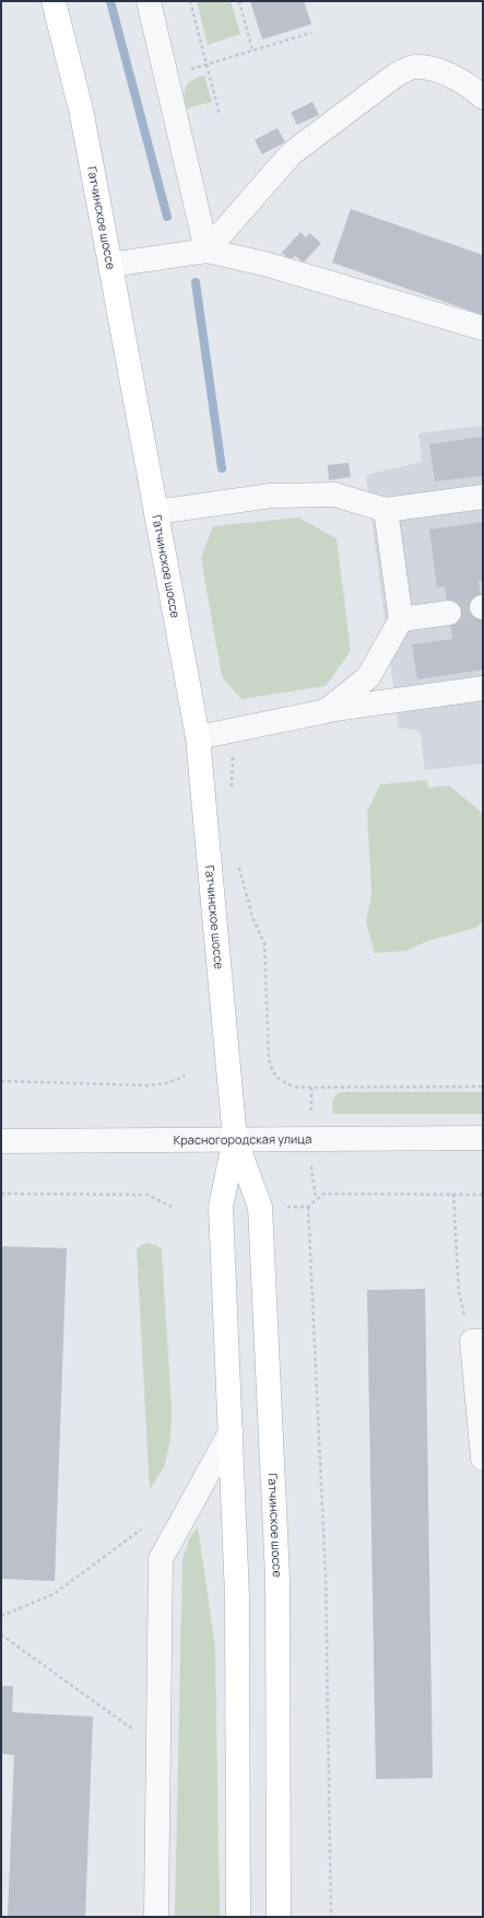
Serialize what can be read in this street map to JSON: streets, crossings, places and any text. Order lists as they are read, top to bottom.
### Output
{
  "streets": {
    "main road": ["Гатчинское шоссе"],
    "street": ["Красногородская улица"]
  },
  "crossings": [
    ["Гатчинское шоссе", "Красногородская улица"]
  ]
}
